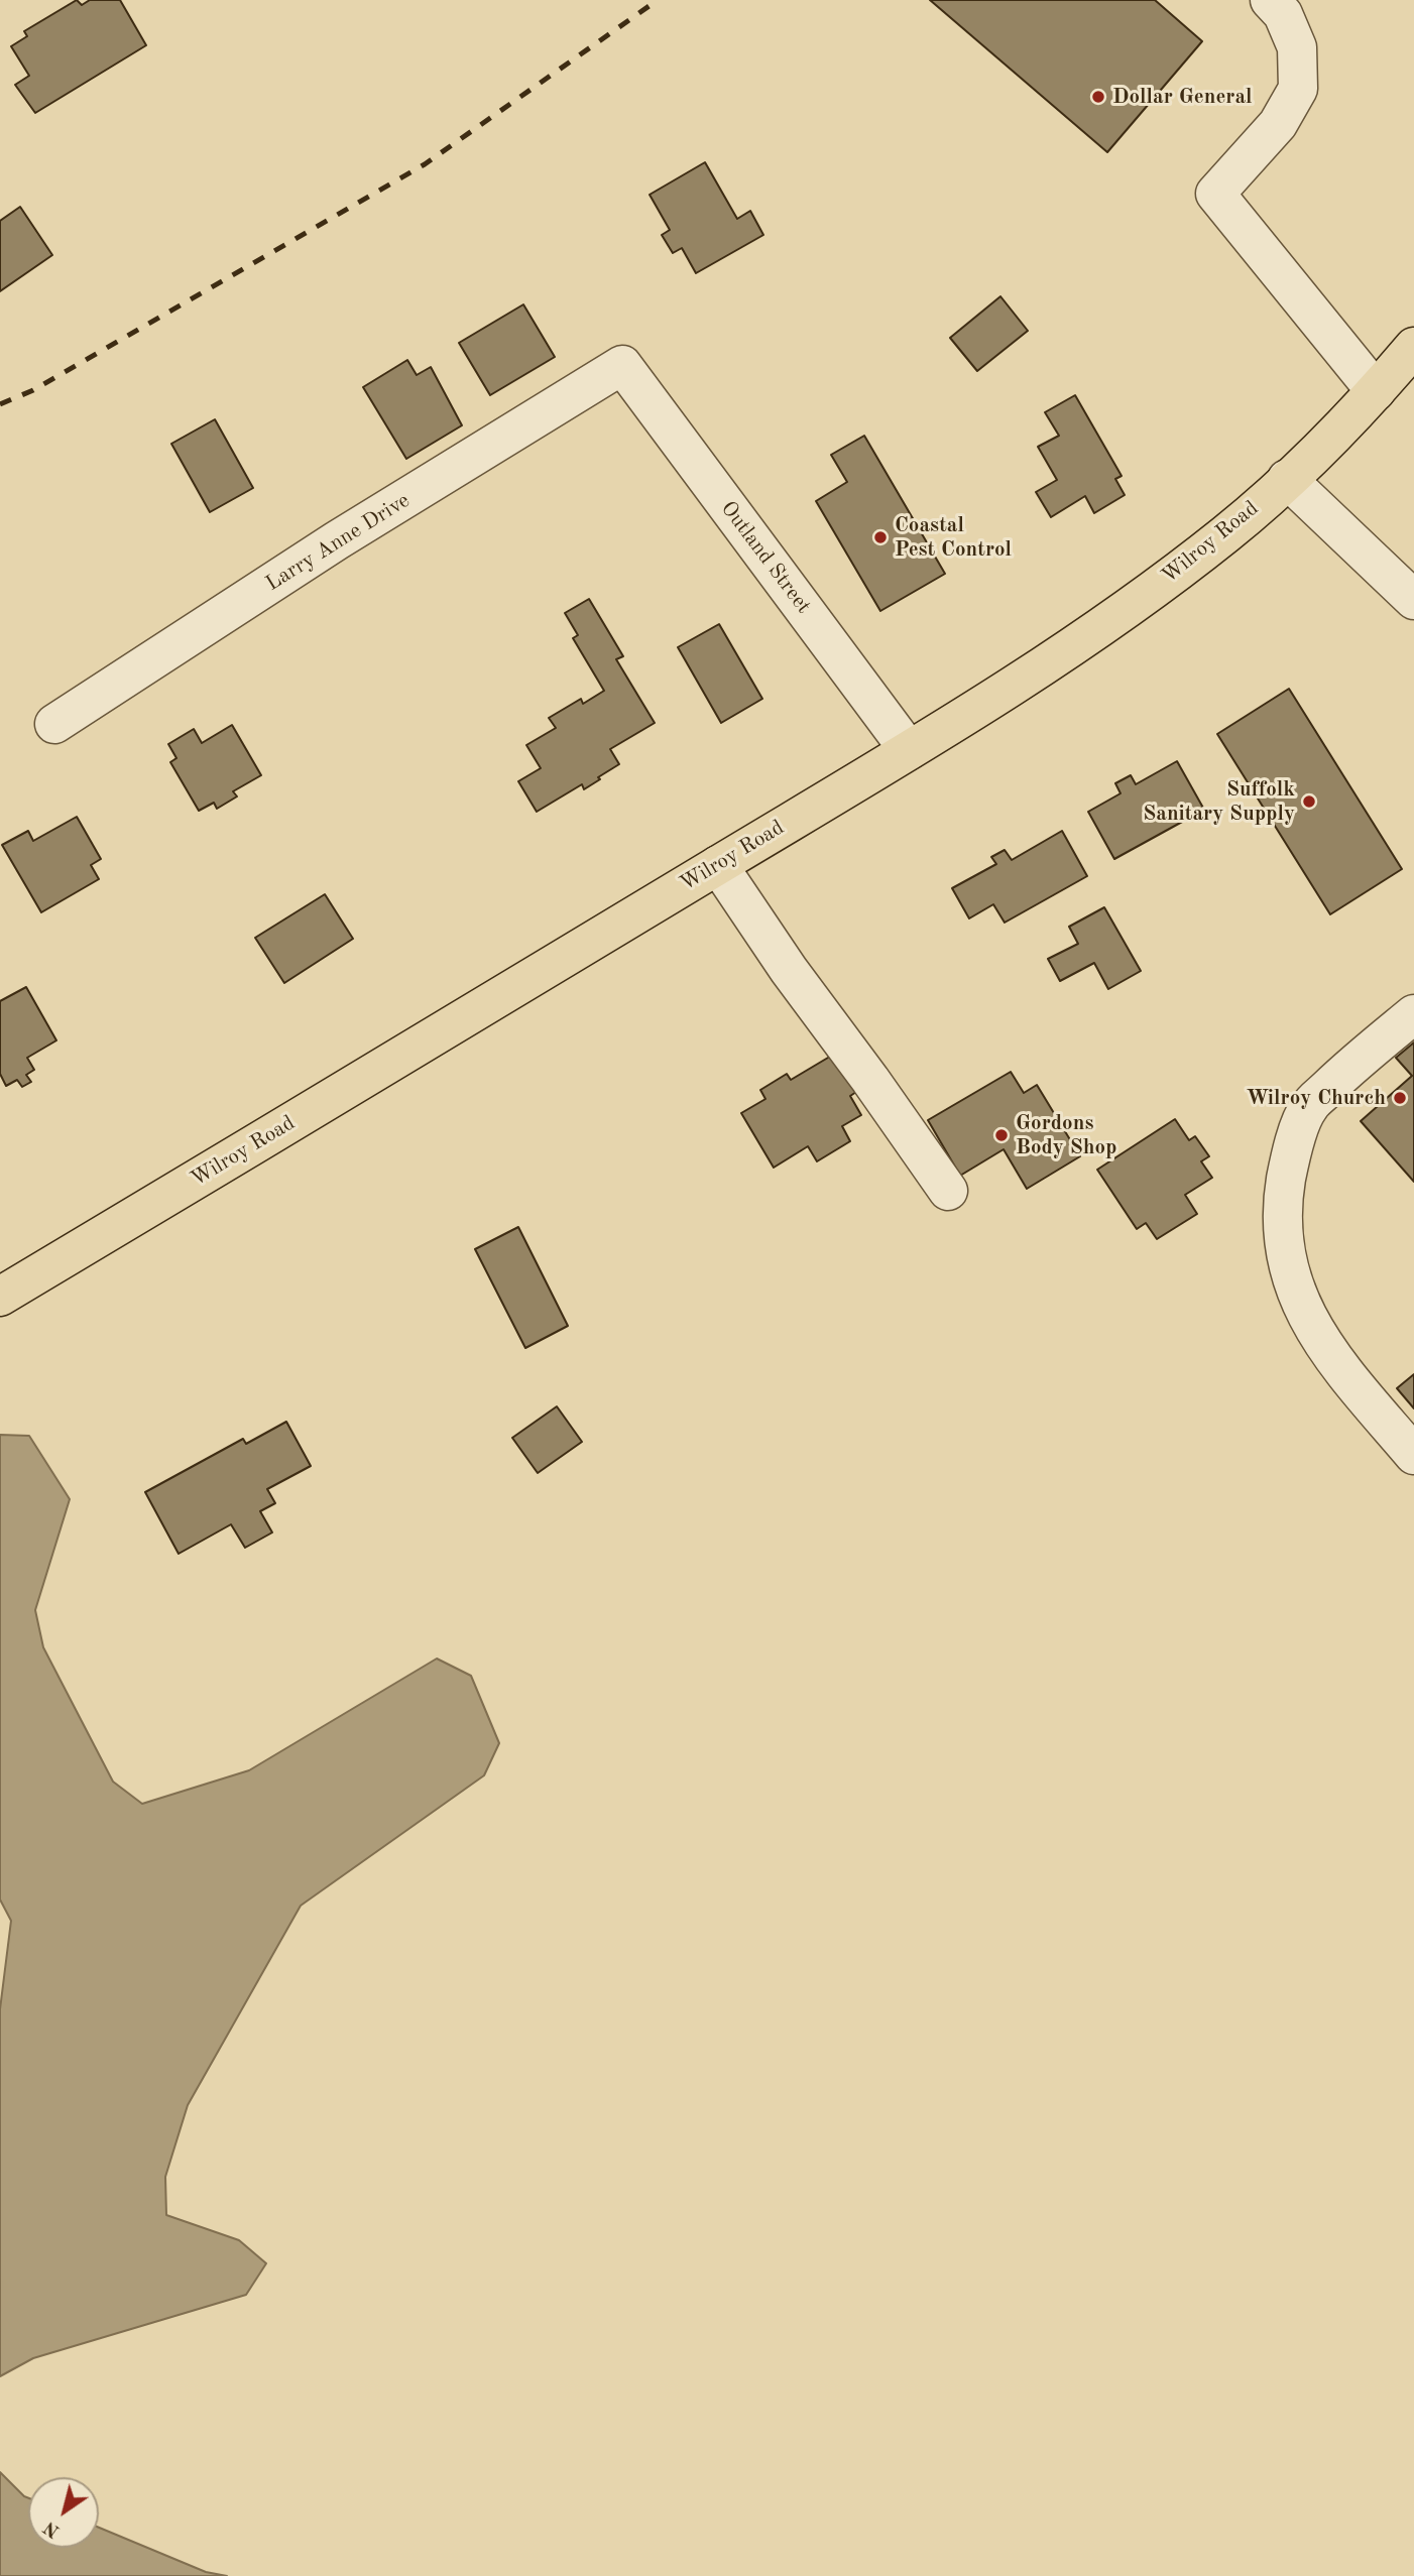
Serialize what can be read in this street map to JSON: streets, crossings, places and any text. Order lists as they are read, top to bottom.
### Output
{
  "streets": {
    "main road": ["Wilroy Road"],
    "street": ["Larry Anne Drive", "Outland Street"]
  },
  "crossings": [
    ["Larry Anne Drive", "Outland Street"],
    ["Wilroy Road", "Outland Street"]
  ],
  "places": [
    "Dollar General",
    "Coastal Pest Control",
    "Suffolk Sanitary Supply",
    "Wilroy Church",
    "Gordons Body Shop"
  ],
  "north": "bottom left"
}
